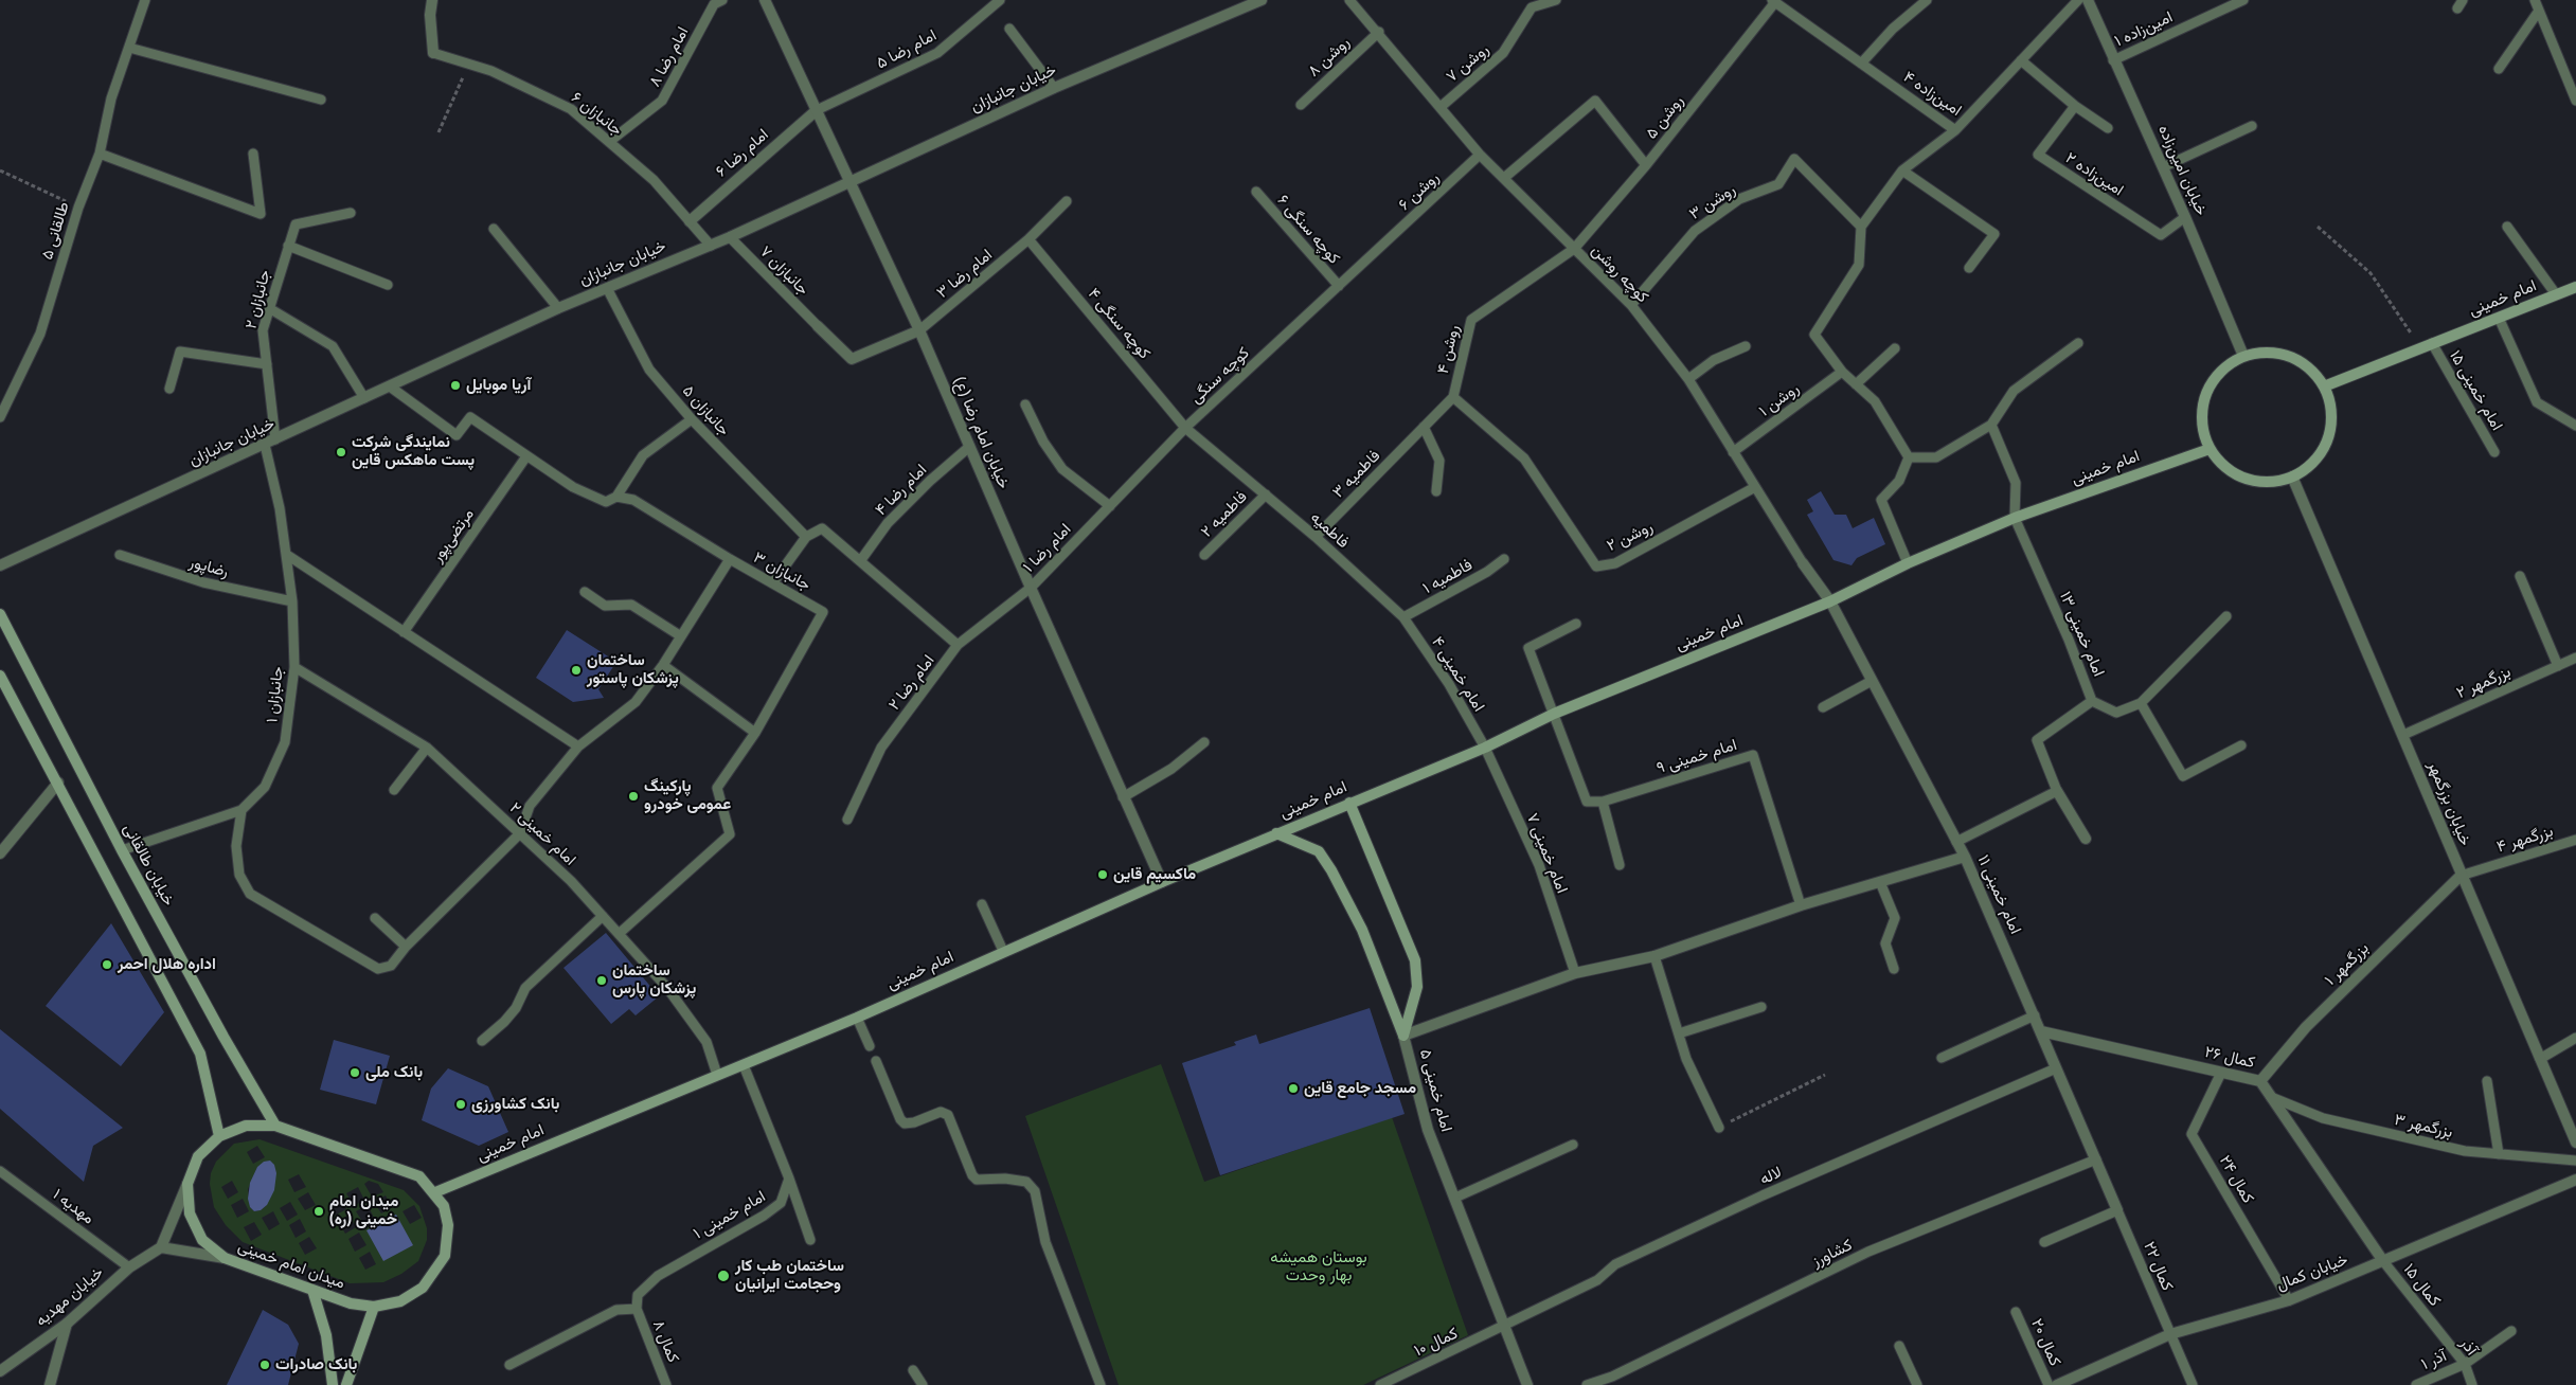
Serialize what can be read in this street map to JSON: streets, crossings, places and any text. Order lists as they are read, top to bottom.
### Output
{
  "streets": {
    "main road": [
      "امام خمینی",
      "خیابان طالقانی",
      "امام خمینی ۵",
      "میدان امام خمینی"
    ],
    "street": [
      "خیابان جانبازان",
      "امام رضا ۶",
      "خیابان امین‌زاده",
      "خیابان امام رضا (ع)",
      "خیابان بزرگمهر",
      "امام خمینی ۱۱",
      "بزرگمهر ۱",
      "کمال ۲۶",
      "خیابان کمال",
      "خیابان مهدیه"
    ],
    "lane": [
      "امین‌زاده ۱",
      "امام رضا ۵",
      "امام رضا ۸",
      "روشن ۸",
      "روشن ۷",
      "امین‌زاده ۴",
      "جانبازان ۶",
      "روشن ۵",
      "امین‌زاده ۲",
      "روشن ۶",
      "روشن ۳",
      "کوچه سنگی ۶",
      "طالقانی ۵",
      "جانبازان ۷",
      "امام رضا ۳",
      "کوچه روشن",
      "جانبازان ۲",
      "کوچه سنگی ۴",
      "روشن ۴",
      "کوچه سنگی",
      "امام خمینی ۱۵",
      "روشن ۱",
      "جانبازان ۵",
      "فاطمیه ۳",
      "امام رضا ۴",
      "فاطمیه ۲",
      "فاطمیه",
      "مرتضی‌پور",
      "روشن ۲",
      "امام رضا ۱",
      "رضاپور",
      "جانبازان ۳",
      "فاطمیه ۱",
      "امام خمینی ۱۳",
      "امام خمینی ۴",
      "امام رضا ۲",
      "بزرگمهر ۲",
      "جانبازان ۱",
      "امام خمینی ۹",
      "امام خمینی ۲",
      "بزرگمهر ۴",
      "امام خمینی ۷",
      "بزرگمهر ۳",
      "لاله",
      "کمال ۲۴",
      "مهدیه ۱",
      "امام خمینی ۱",
      "کشاورز",
      "کمال ۲۲",
      "کمال ۱۵",
      "کمال ۸",
      "کمال ۱۰",
      "کمال ۲۰",
      "آذر",
      "آذر ۱"
    ]
  },
  "crossings": [
    ["امین‌زاده ۱", "خیابان امین‌زاده"],
    ["امام رضا ۵", "امام رضا ۶"],
    ["امام رضا ۵", "خیابان امام رضا (ع)"],
    ["امام رضا ۸", "جانبازان ۶"],
    ["روشن ۸", "کوچه روشن"],
    ["روشن ۷", "کوچه روشن"],
    ["خیابان جانبازان", "جانبازان ۶"],
    ["خیابان جانبازان", "جانبازان ۷"],
    ["خیابان جانبازان", "جانبازان ۲"],
    ["خیابان جانبازان", "جانبازان ۵"],
    ["خیابان جانبازان", "خیابان امام رضا (ع)"],
    ["خیابان جانبازان", "جانبازان ۳"],
    ["خیابان جانبازان", "جانبازان ۱"],
    ["امین‌زاده ۴", "روشن ۵"],
    ["جانبازان ۶", "امام رضا ۶"],
    ["روشن ۵", "کوچه روشن"],
    ["روشن ۵", "روشن ۴"],
    ["امام رضا ۶", "خیابان امام رضا (ع)"],
    ["خیابان امین‌زاده", "امین‌زاده ۲"],
    ["خیابان امین‌زاده", "امام خمینی"],
    ["خیابان امین‌زاده", "خیابان بزرگمهر"],
    ["روشن ۶", "کوچه روشن"],
    ["روشن ۶", "کوچه سنگی"],
    ["روشن ۳", "کوچه روشن"],
    ["کوچه سنگی ۶", "کوچه سنگی"],
    ["امام رضا ۳", "کوچه سنگی ۴"],
    ["امام رضا ۳", "خیابان امام رضا (ع)"],
    ["کوچه روشن", "روشن ۴"],
    ["کوچه روشن", "روشن ۱"],
    ["کوچه روشن", "روشن ۲"],
    ["کوچه روشن", "امام خمینی ۱۱"],
    ["امام خمینی", "امام خمینی ۱۵"],
    ["امام خمینی", "خیابان امام رضا (ع)"],
    ["امام خمینی", "امام خمینی ۱۳"],
    ["امام خمینی", "امام خمینی ۴"],
    ["امام خمینی", "خیابان بزرگمهر"],
    ["امام خمینی", "امام خمینی ۲"],
    ["امام خمینی", "امام خمینی ۷"],
    ["امام خمینی", "امام خمینی ۱۱"],
    ["امام خمینی", "امام خمینی ۵"],
    ["امام خمینی", "میدان امام خمینی"],
    ["کوچه سنگی ۴", "کوچه سنگی"],
    ["کوچه سنگی ۴", "فاطمیه"],
    ["روشن ۴", "فاطمیه ۳"],
    ["روشن ۴", "روشن ۲"],
    ["کوچه سنگی", "امام رضا ۱"],
    ["خیابان امام رضا (ع)", "امام رضا ۴"],
    ["خیابان امام رضا (ع)", "امام رضا ۱"],
    ["خیابان امام رضا (ع)", "امام رضا ۲"],
    ["فاطمیه ۳", "فاطمیه"],
    ["فاطمیه ۲", "فاطمیه"],
    ["فاطمیه", "فاطمیه ۱"],
    ["فاطمیه", "امام خمینی ۴"],
    ["مرتضی‌پور", "جانبازان ۳"],
    ["امام رضا ۱", "امام رضا ۲"],
    ["رضاپور", "جانبازان ۱"],
    ["جانبازان ۳", "امام خمینی ۲"],
    ["فاطمیه ۱", "امام خمینی ۴"],
    ["امام خمینی ۴", "امام خمینی ۷"],
    ["بزرگمهر ۲", "خیابان بزرگمهر"],
    ["جانبازان ۱", "امام خمینی ۲"],
    ["جانبازان ۱", "خیابان طالقانی"],
    ["خیابان بزرگمهر", "بزرگمهر ۴"],
    ["خیابان بزرگمهر", "بزرگمهر ۱"],
    ["بزرگمهر ۴", "بزرگمهر ۱"],
    ["خیابان طالقانی", "میدان امام خمینی"],
    ["امام خمینی ۱۱", "کمال ۲۶"],
    ["امام خمینی ۱۱", "لاله"],
    ["امام خمینی ۱۱", "کشاورز"],
    ["امام خمینی ۱۱", "کمال ۲۲"],
    ["بزرگمهر ۱", "کمال ۲۶"],
    ["کمال ۲۶", "بزرگمهر ۳"],
    ["کمال ۲۶", "کمال ۲۴"],
    ["کمال ۲۶", "خیابان کمال"],
    ["کمال ۲۶", "کمال ۱۵"],
    ["امام خمینی ۵", "لاله"],
    ["امام خمینی ۵", "کمال ۱۰"],
    ["لاله", "کمال ۱۰"],
    ["کمال ۲۴", "خیابان کمال"],
    ["مهدیه ۱", "خیابان مهدیه"],
    ["امام خمینی ۱", "کمال ۸"],
    ["کمال ۲۲", "خیابان کمال"],
    ["خیابان کمال", "کمال ۱۵"],
    ["کمال ۱۵", "آذر"],
    ["آذر", "آذر ۱"]
  ],
  "parks": ["بوستان همیشه بهار وحدت"],
  "places": [
    "آریا موبایل",
    "نمایندگی شرکت پست ماهکس قاین",
    "ساختمان پزشکان پاستور",
    "پارکینگ عمومی خودرو",
    "ماکسیم قاین",
    "اداره هلال احمر",
    "ساختمان پزشکان پارس",
    "بانک ملی",
    "مسجد جامع قاین",
    "بانک کشاورزی",
    "میدان امام خمینی (ره)",
    "ساختمان طب کار و‌حجامت ایرانیان",
    "بانک صادرات"
  ]
}
